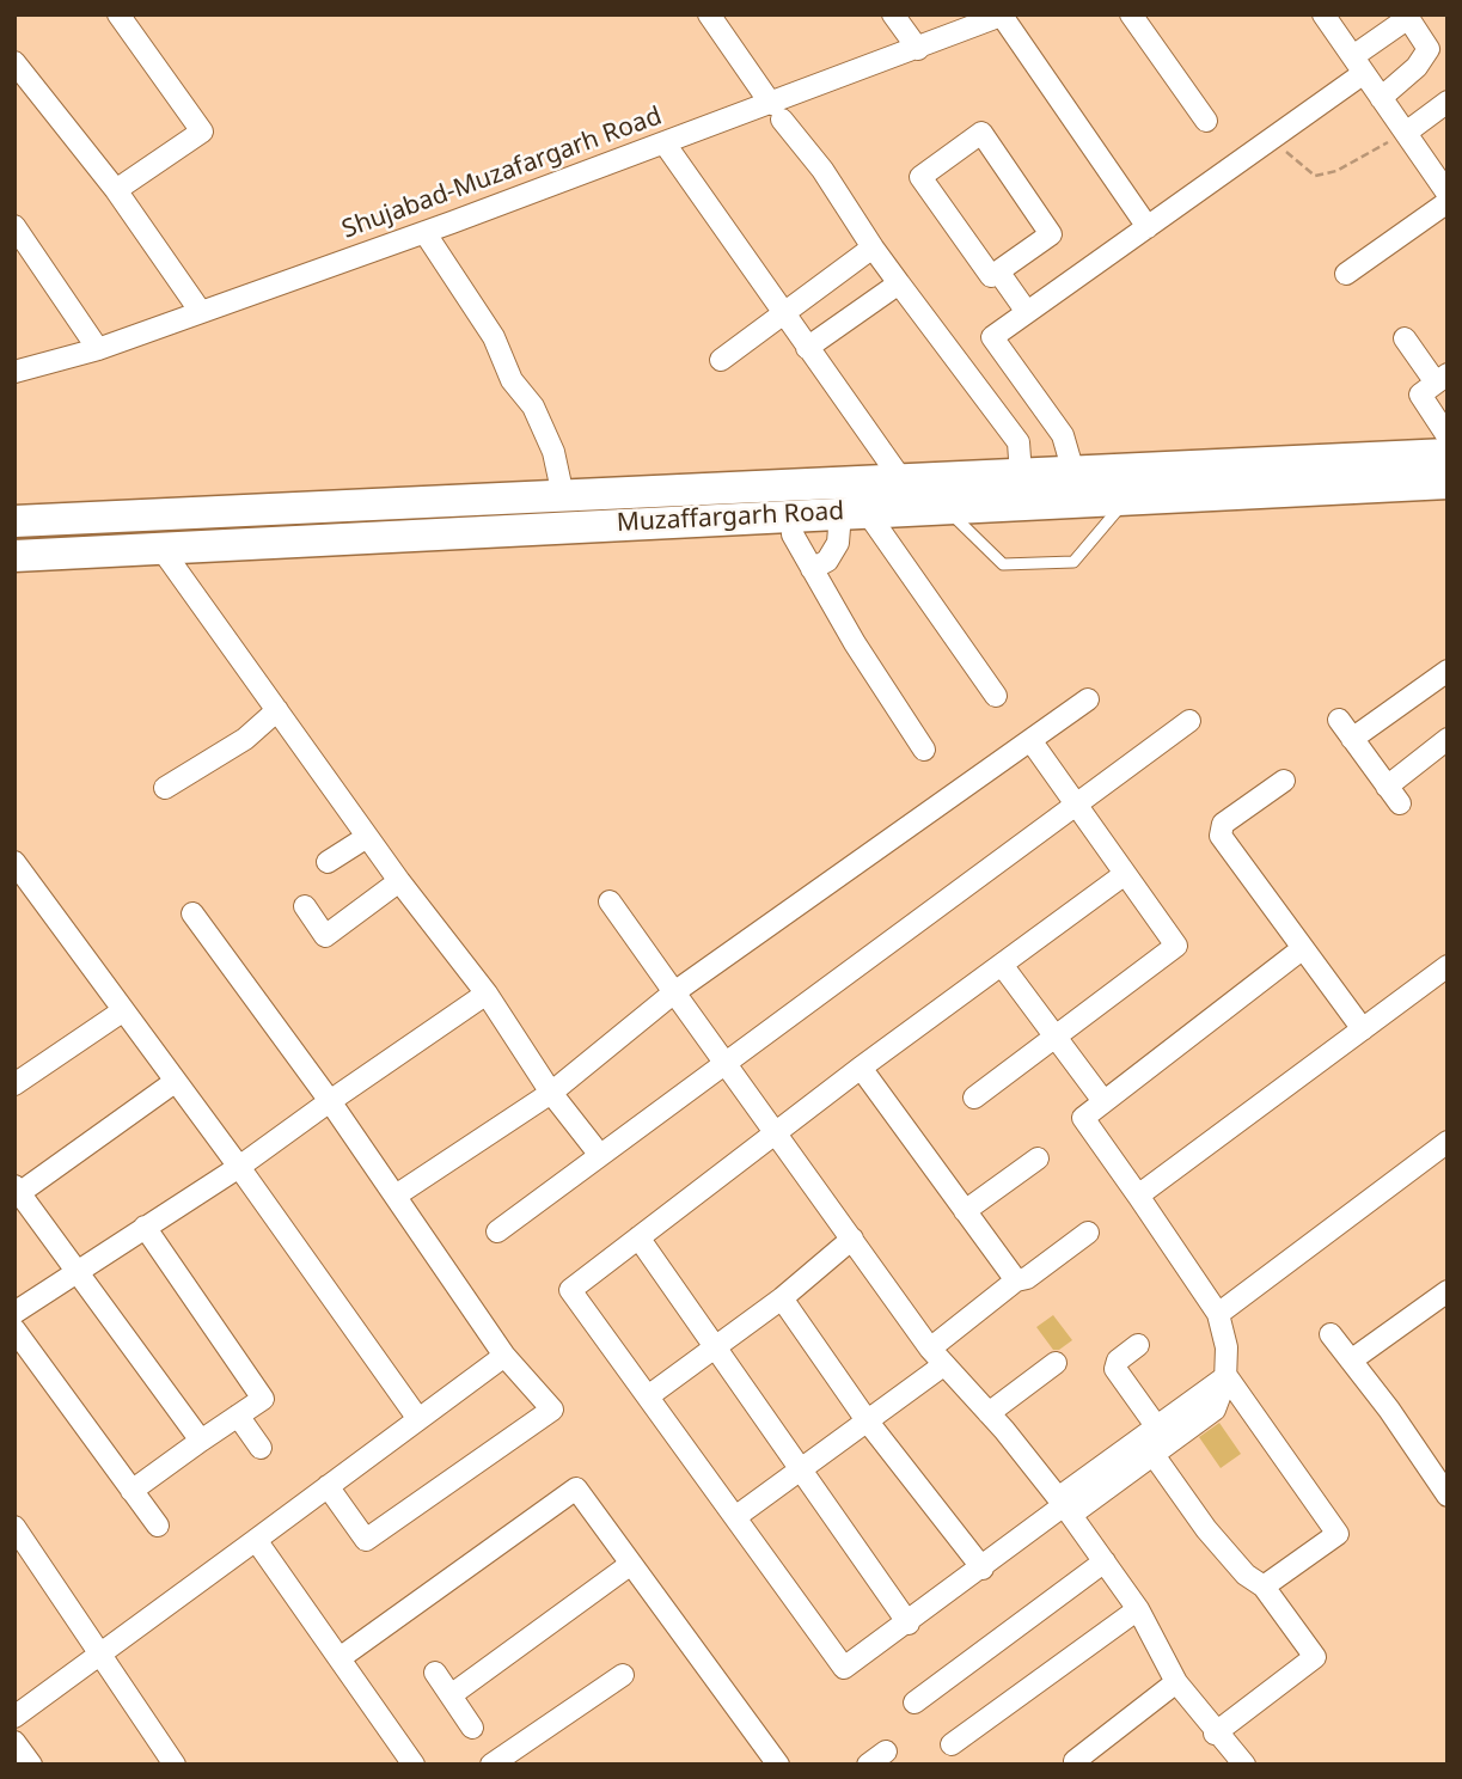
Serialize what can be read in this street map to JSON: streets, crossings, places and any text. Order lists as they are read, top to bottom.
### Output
{
  "streets": {
    "main road": ["Muzaffargarh Road"],
    "street": ["Shujabad-Muzafargarh Road"]
  }
}
